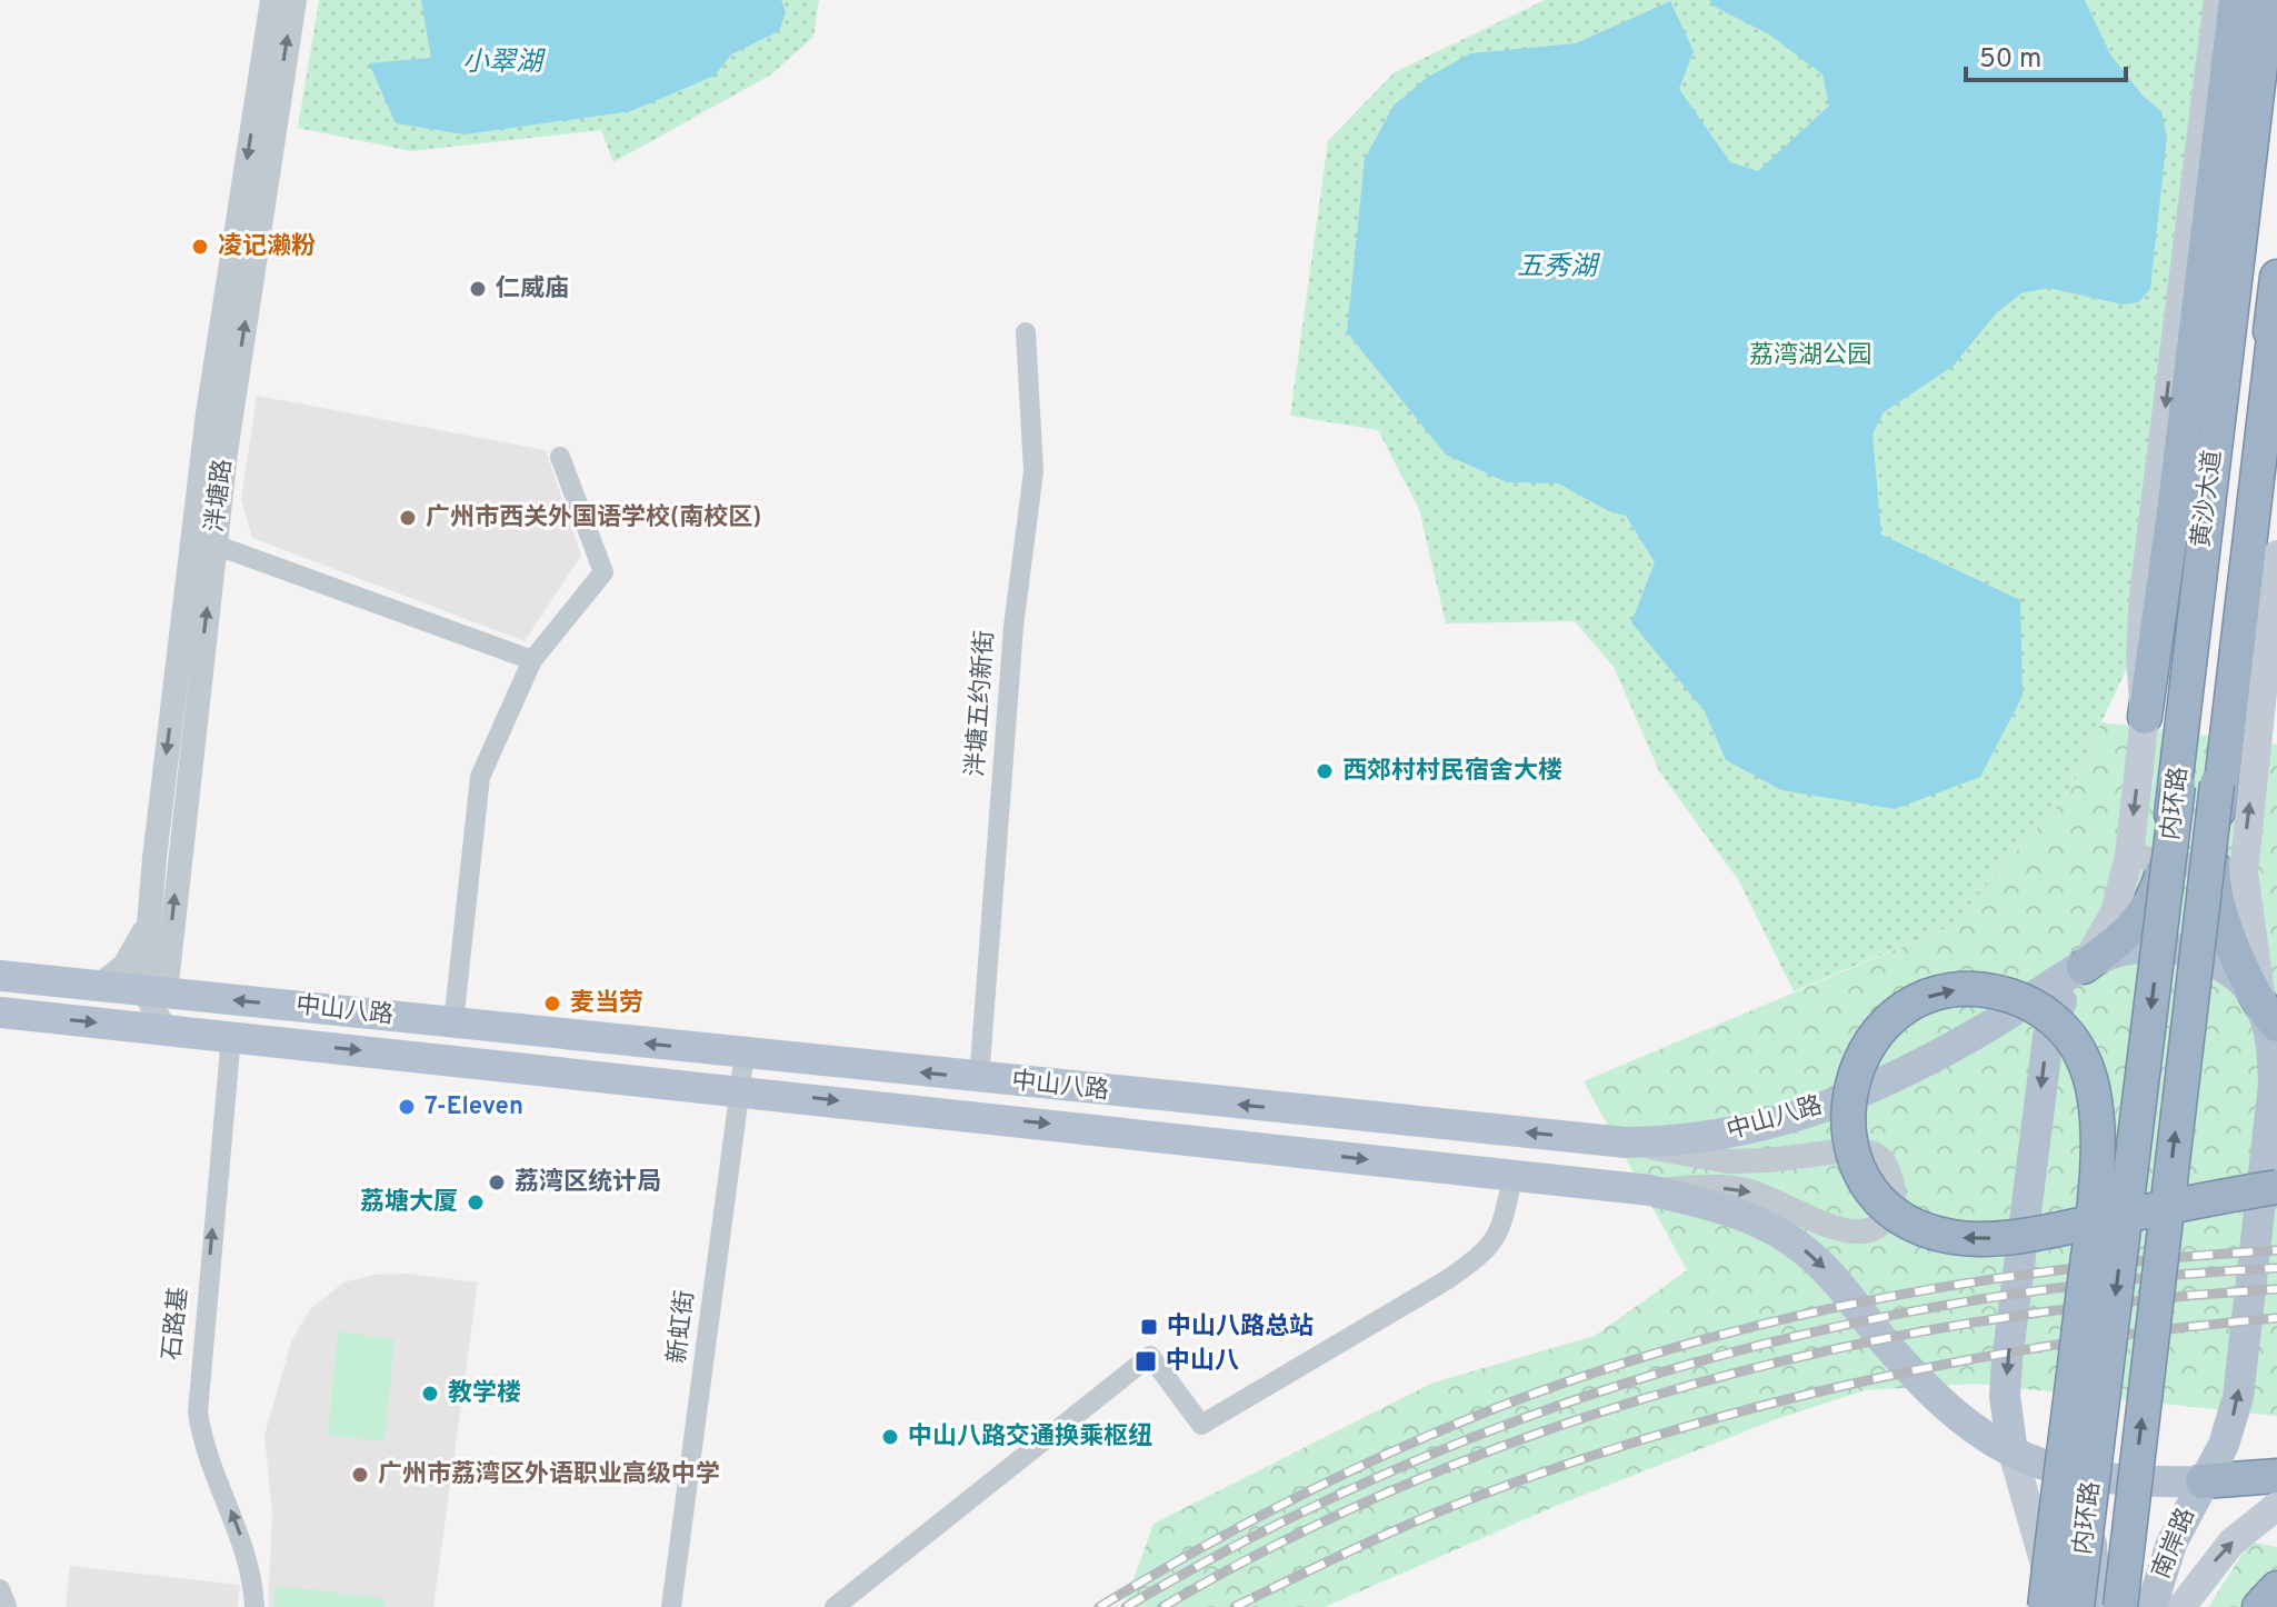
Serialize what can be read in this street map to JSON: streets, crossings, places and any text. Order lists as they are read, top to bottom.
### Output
{
  "streets": {
    "highway": ["黄沙大道", "内环路"],
    "main road": ["中山八路", "南岸路"],
    "street": [
      "泮塘路",
      "泮塘五约新街",
      "石路基",
      "新虹街"
    ]
  },
  "crossings": [
    ["泮塘路", "中山八路"],
    ["黄沙大道", "内环路"],
    ["黄沙大道", "中山八路"],
    ["黄沙大道", "南岸路"],
    ["泮塘五约新街", "中山八路"],
    ["中山八路", "石路基"],
    ["中山八路", "新虹街"],
    ["中山八路", "南岸路"]
  ],
  "one_way": ["石路基"],
  "water": ["小翠湖", "五秀湖"],
  "parks": ["荔湾湖公园"],
  "places": {
    "other": [
      "凌记濑粉",
      "仁威庙",
      "广州市西关外国语学校(南校区)",
      "西郊村村民宿舍大楼",
      "麦当劳",
      "7-Eleven",
      "荔湾区统计局",
      "荔塘大厦",
      "教学楼",
      "中山八路交通换乘枢纽",
      "广州市荔湾区外语职业高级中学"
    ],
    "transit": ["中山八路总站", "中山八"]
  },
  "scale_bar": "50 m"
}
